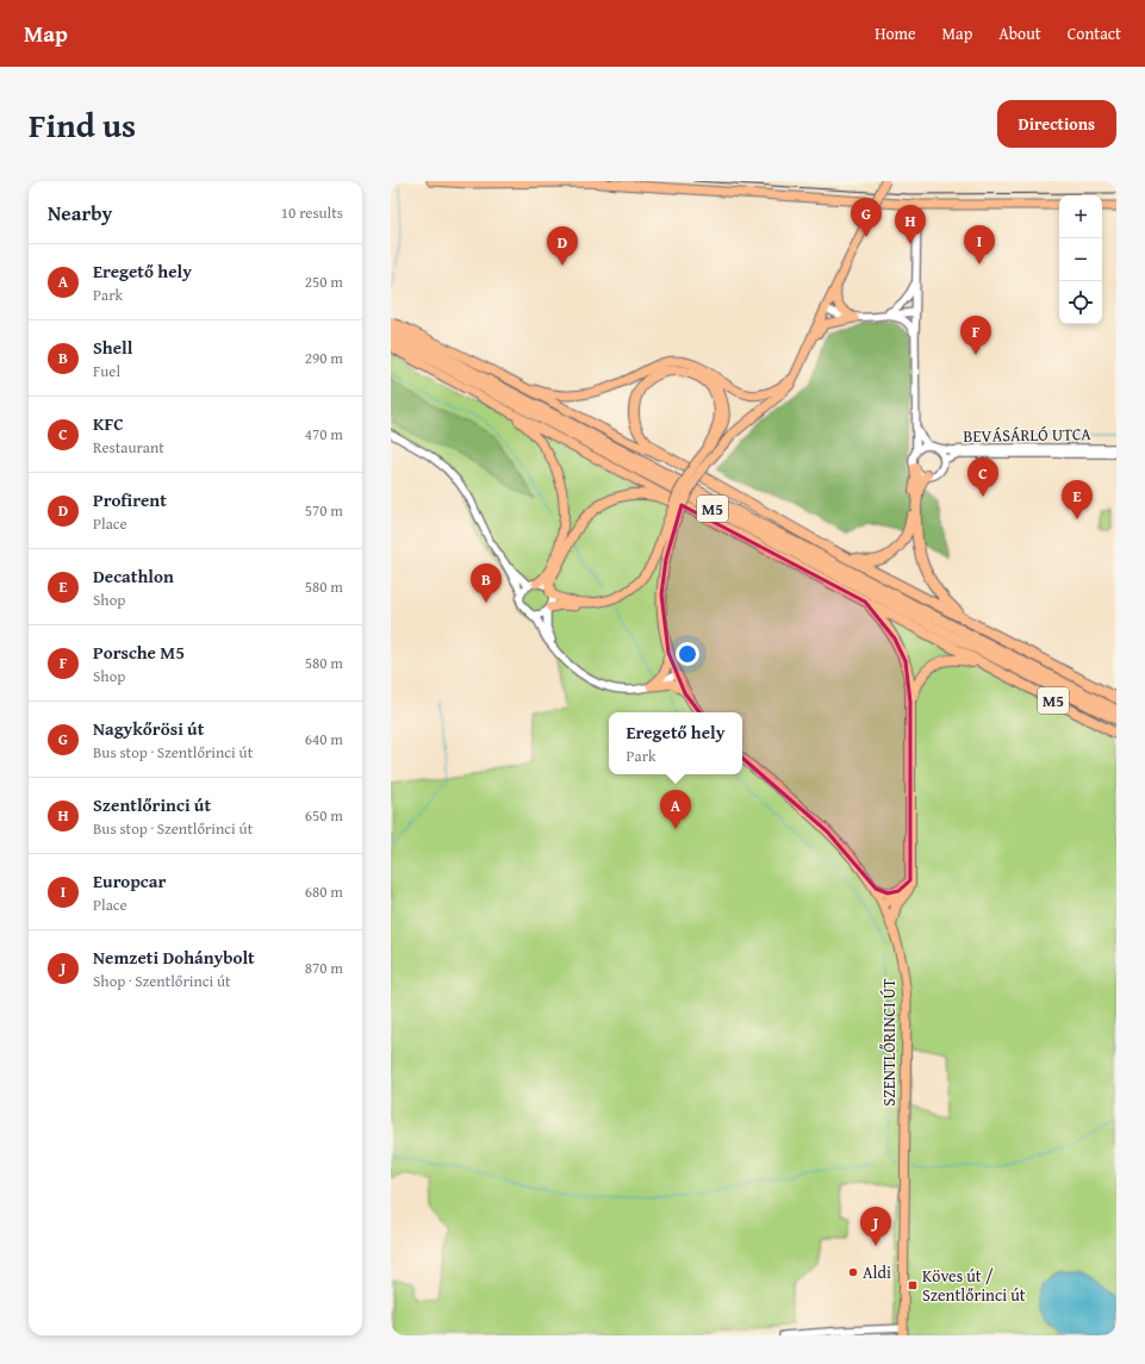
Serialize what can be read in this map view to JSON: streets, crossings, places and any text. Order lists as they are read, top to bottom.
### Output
{
  "streets": {
    "highway": ["M5"],
    "main road": ["SZENTLŐRINCI ÚT"],
    "street": ["BEVÁSÁRLÓ UTCA"]
  },
  "places": {
    "other": ["Aldi"],
    "transit": ["Köves út / Szentlőrinci út"]
  },
  "page": {
    "header": "Map",
    "nav": [
      "Home",
      "Map",
      "About",
      "Contact"
    ],
    "title": "Find us",
    "buttons": "Directions",
    "heading": ["Nearby", "10 results"],
    "map_buttons": ["+", "−"],
    "pins": [
      "G",
      "H",
      "I",
      "D",
      "F",
      "C",
      "E",
      "B",
      "A",
      "J"
    ],
    "list": [
      {
        "mark": "A",
        "name": "Eregető hely",
        "note": "Park",
        "value": "250 m"
      },
      {
        "mark": "B",
        "name": "Shell",
        "note": "Fuel",
        "value": "290 m"
      },
      {
        "mark": "C",
        "name": "KFC",
        "note": "Restaurant",
        "value": "470 m"
      },
      {
        "mark": "D",
        "name": "Profirent",
        "note": "Place",
        "value": "570 m"
      },
      {
        "mark": "E",
        "name": "Decathlon",
        "note": "Shop",
        "value": "580 m"
      },
      {
        "mark": "F",
        "name": "Porsche M5",
        "note": "Shop",
        "value": "580 m"
      },
      {
        "mark": "G",
        "name": "Nagykőrösi út",
        "note": "Bus stop · Szentlőrinci út",
        "value": "640 m"
      },
      {
        "mark": "H",
        "name": "Szentlőrinci út",
        "note": "Bus stop · Szentlőrinci út",
        "value": "650 m"
      },
      {
        "mark": "I",
        "name": "Europcar",
        "note": "Place",
        "value": "680 m"
      },
      {
        "mark": "J",
        "name": "Nemzeti Dohánybolt",
        "note": "Shop · Szentlőrinci út",
        "value": "870 m"
      }
    ],
    "popup": ["Eregető hely", "Park"]
  }
}
